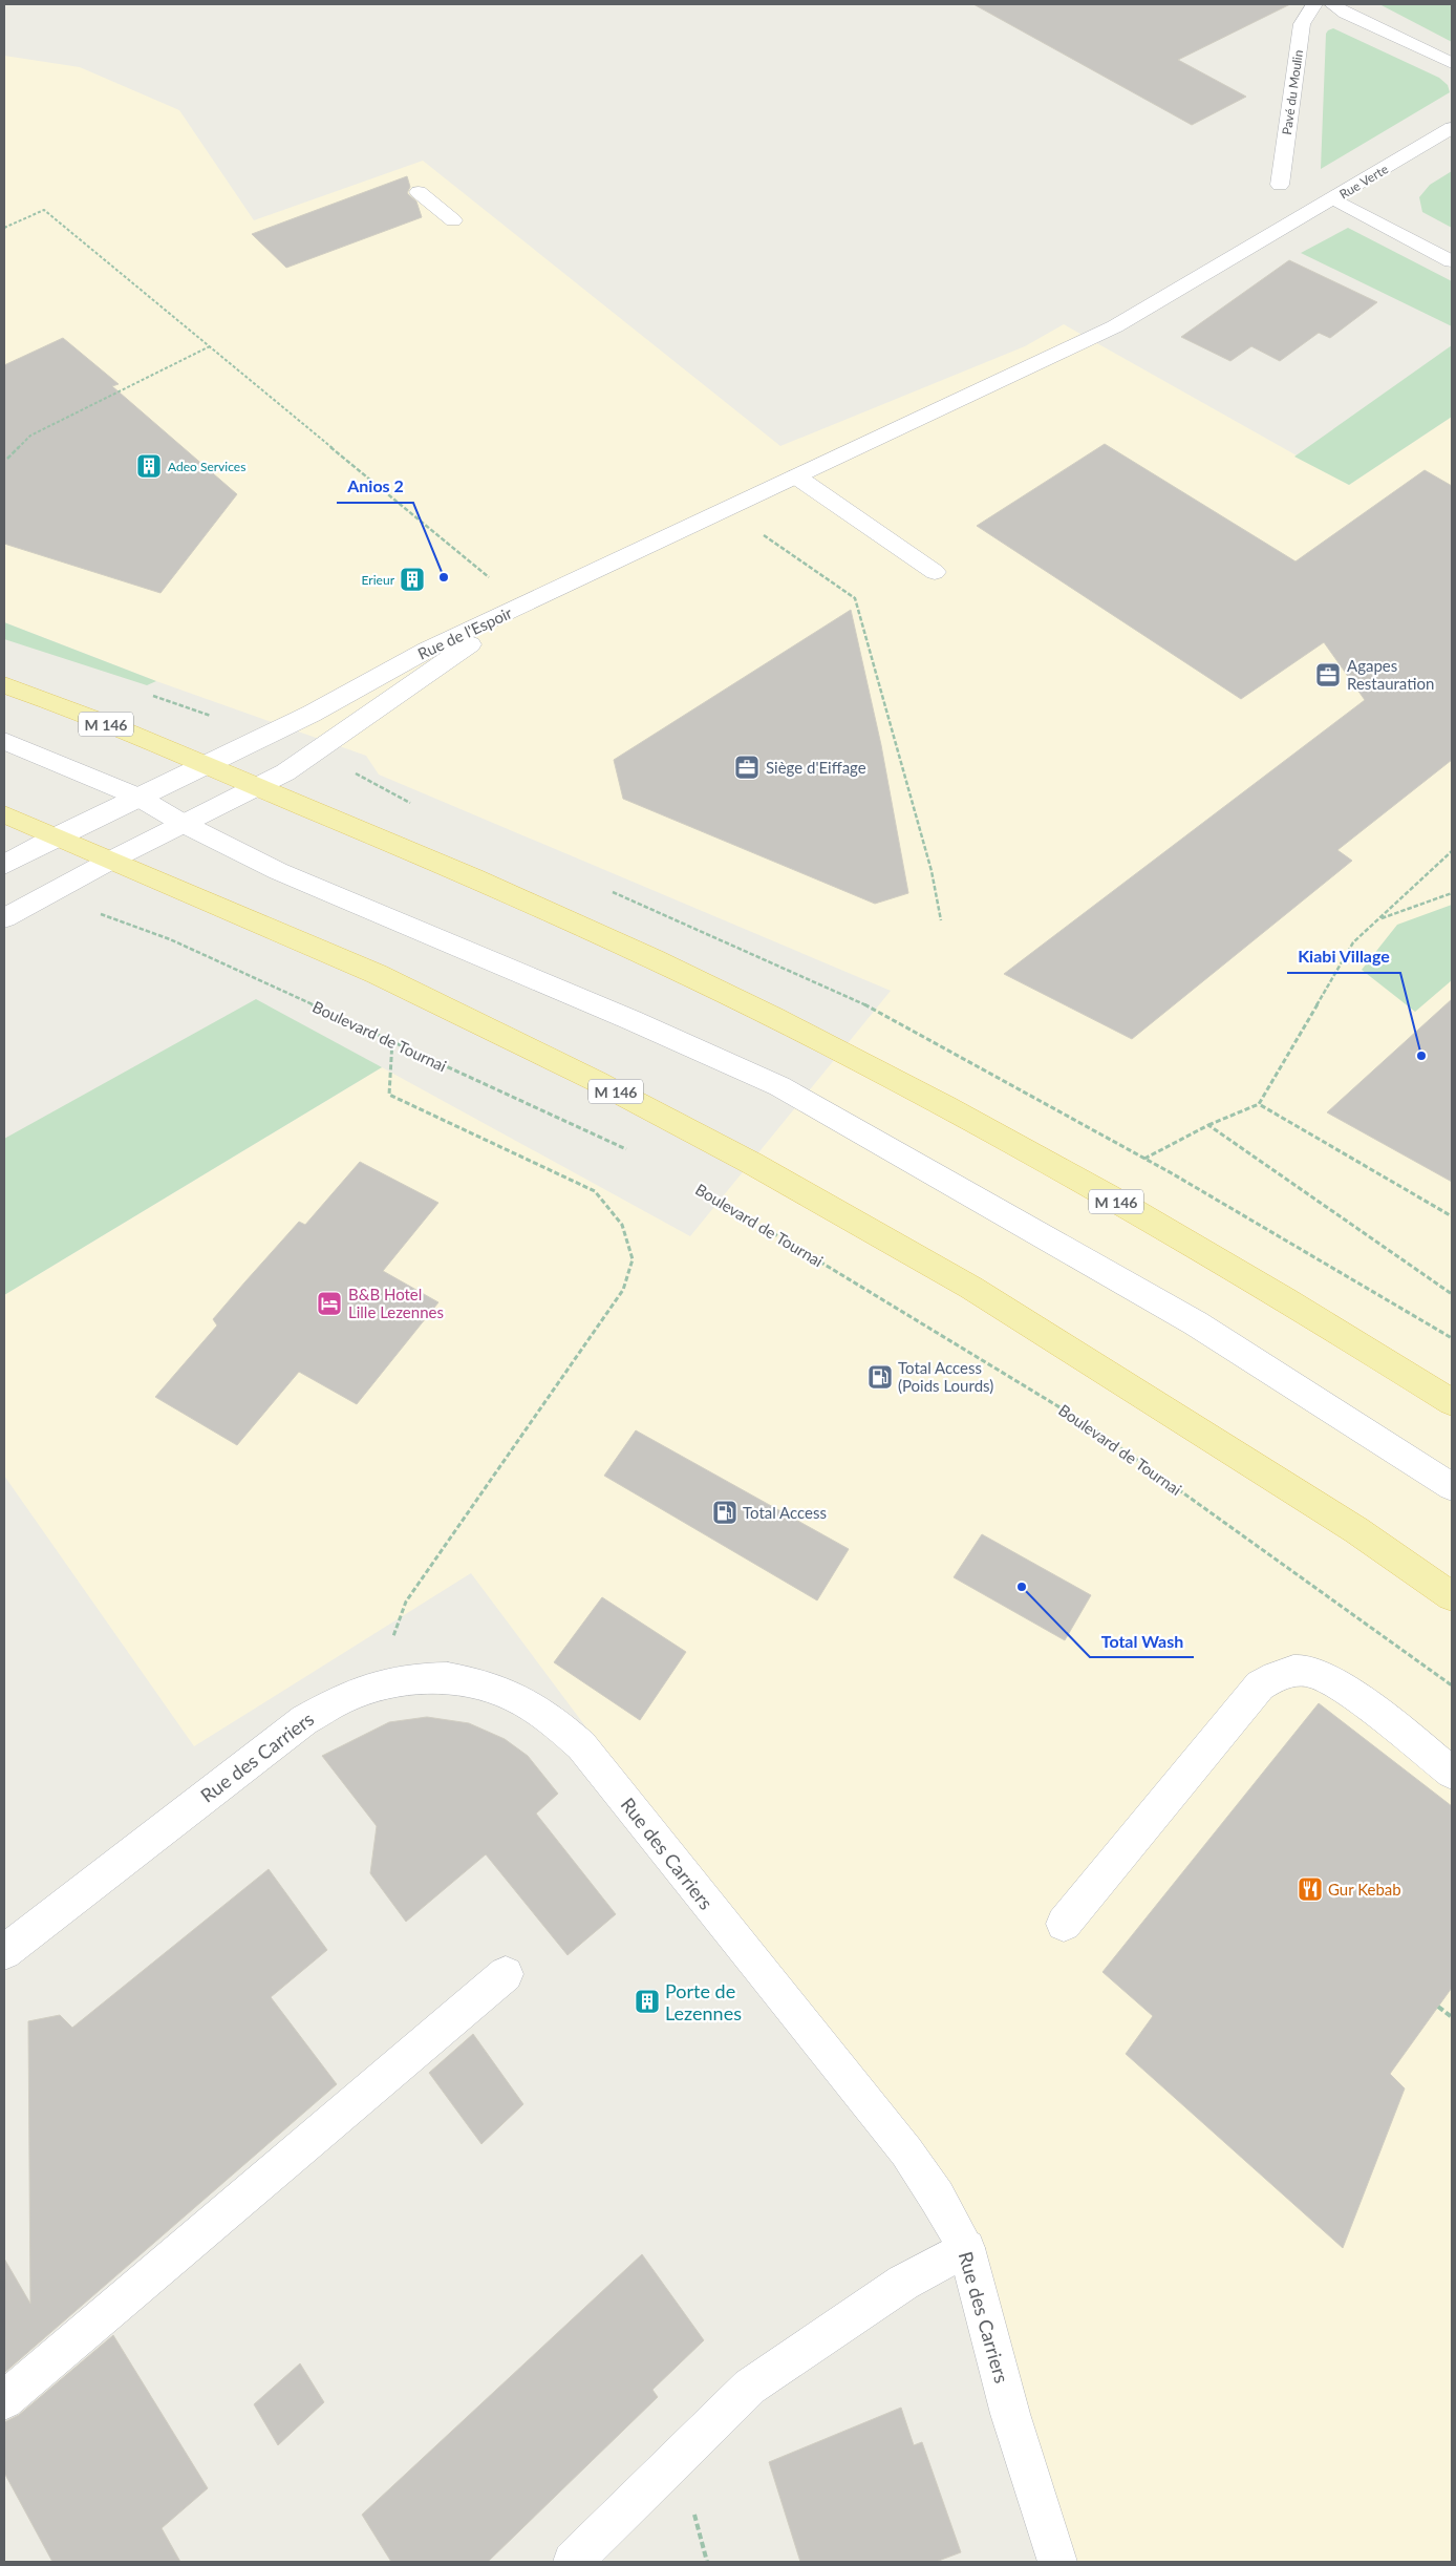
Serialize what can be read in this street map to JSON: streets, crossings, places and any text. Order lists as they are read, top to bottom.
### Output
{
  "streets": {
    "main road": ["M 146"],
    "street": [
      "Pavé du Moulin",
      "Rue Verte",
      "Rue de l'Espoir",
      "Rue des Carriers"
    ],
    "path": ["Boulevard de Tournai"]
  },
  "crossings": [
    ["Rue Verte", "Rue de l'Espoir"],
    ["Rue de l'Espoir", "M 146"],
    ["Rue de l'Espoir", "Boulevard de Tournai"]
  ],
  "places": {
    "building": ["Adeo Services", "Erieur", "Porte de Lezennes"],
    "other": ["Anios 2", "Kiabi Village", "Total Wash"],
    "office": ["Agapes Restauration", "Siège d'Eiffage"],
    "hotel": ["B&B Hotel Lille Lezennes"],
    "fuel station": ["Total Access (Poids Lourds)", "Total Access"],
    "restaurant": ["Gur Kebab"]
  }
}
